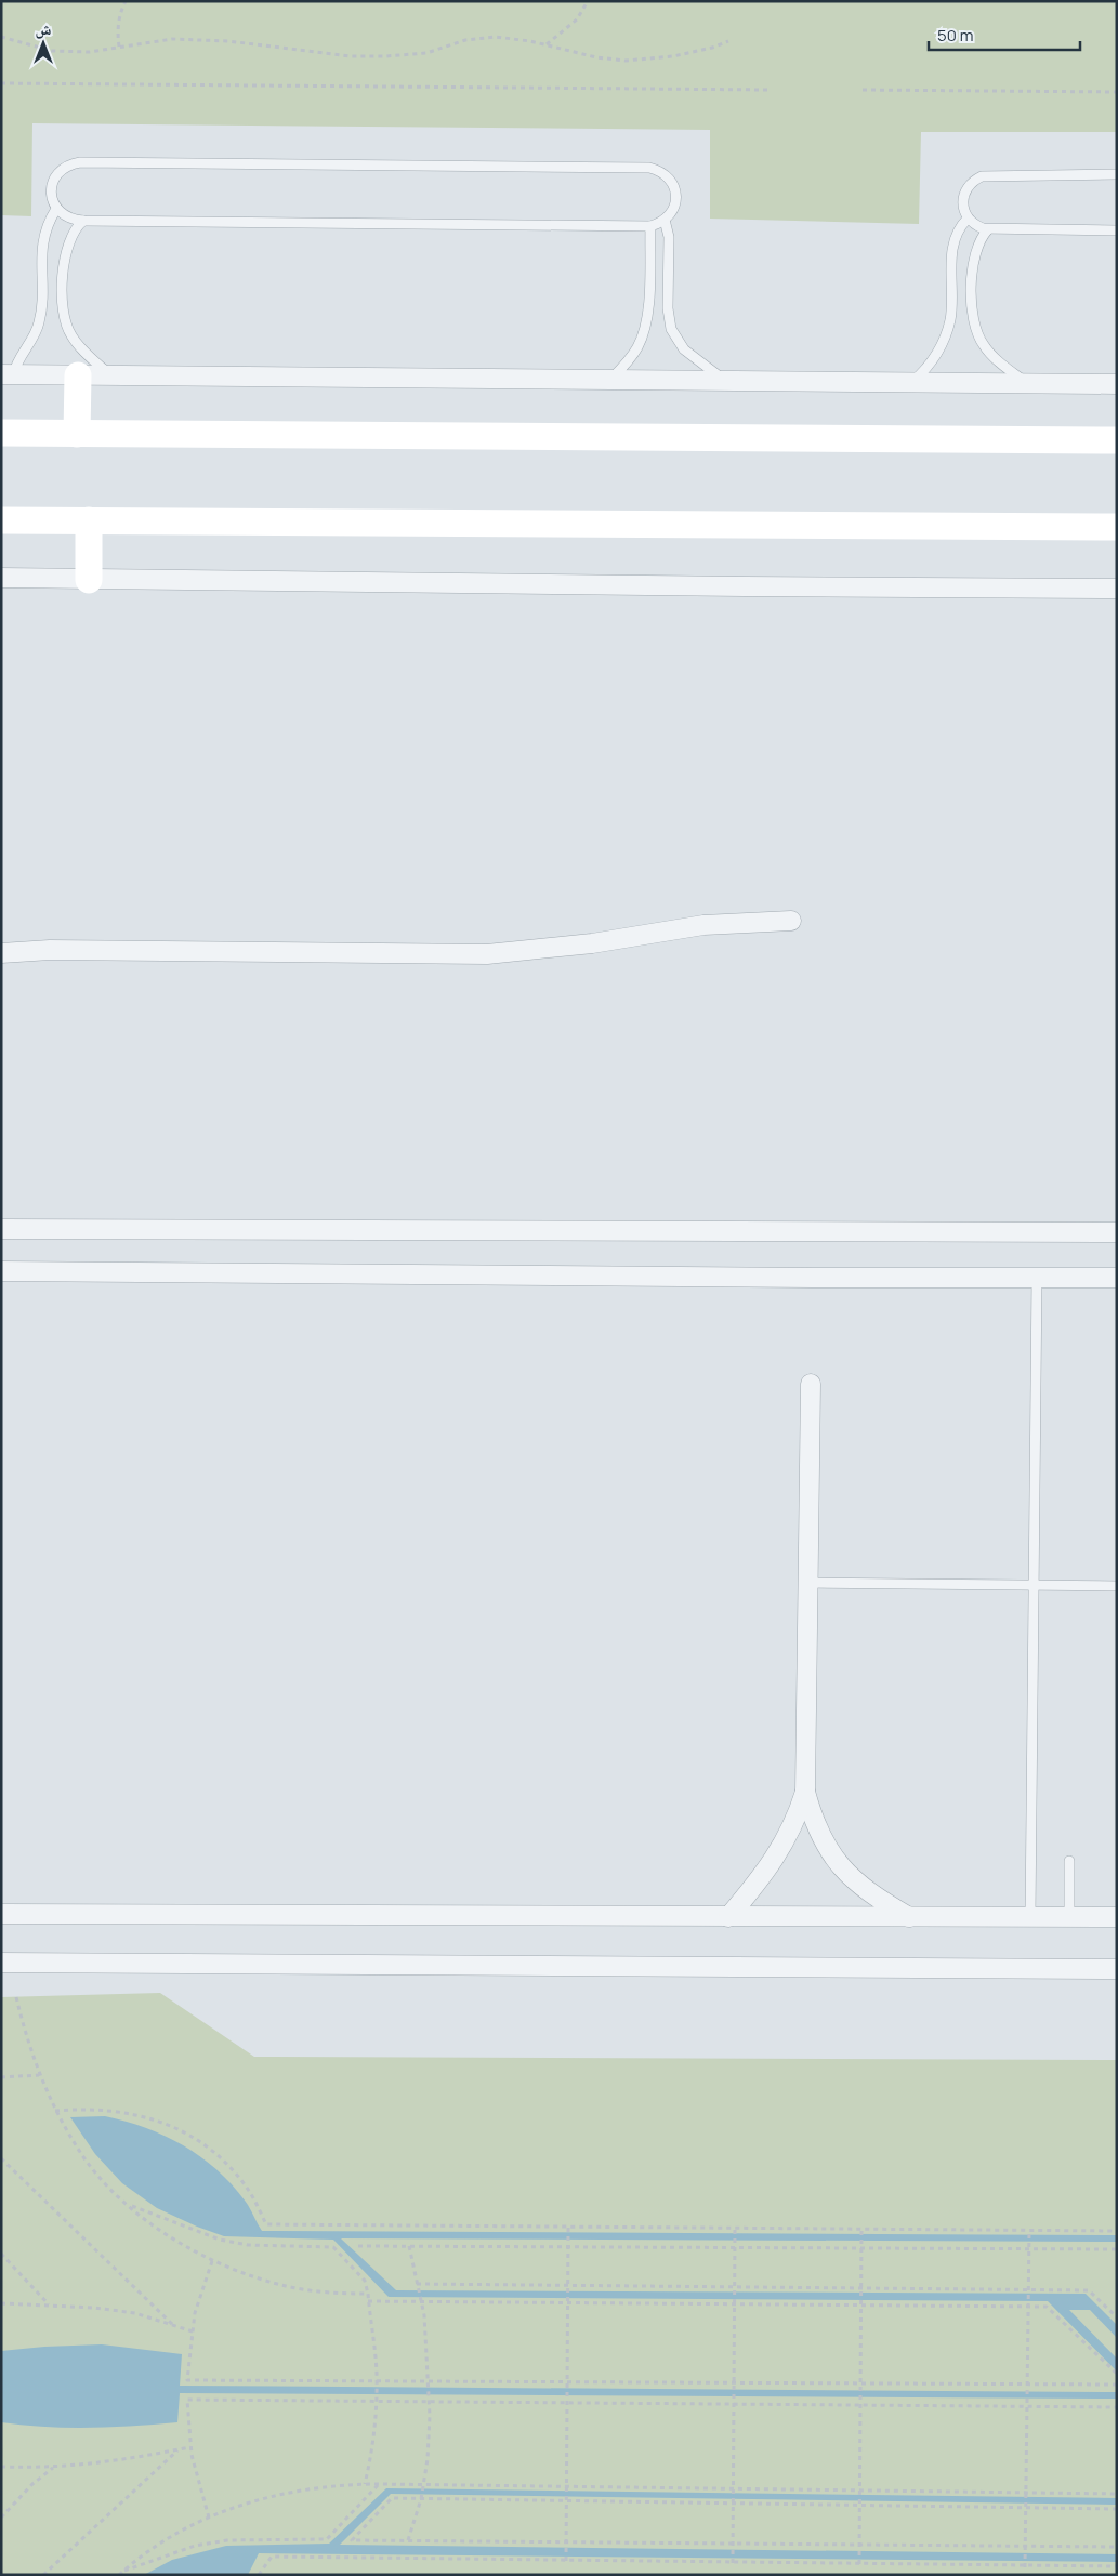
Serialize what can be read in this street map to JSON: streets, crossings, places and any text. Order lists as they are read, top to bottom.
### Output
{
  "scale_bar": "50 m",
  "north": "top"
}
